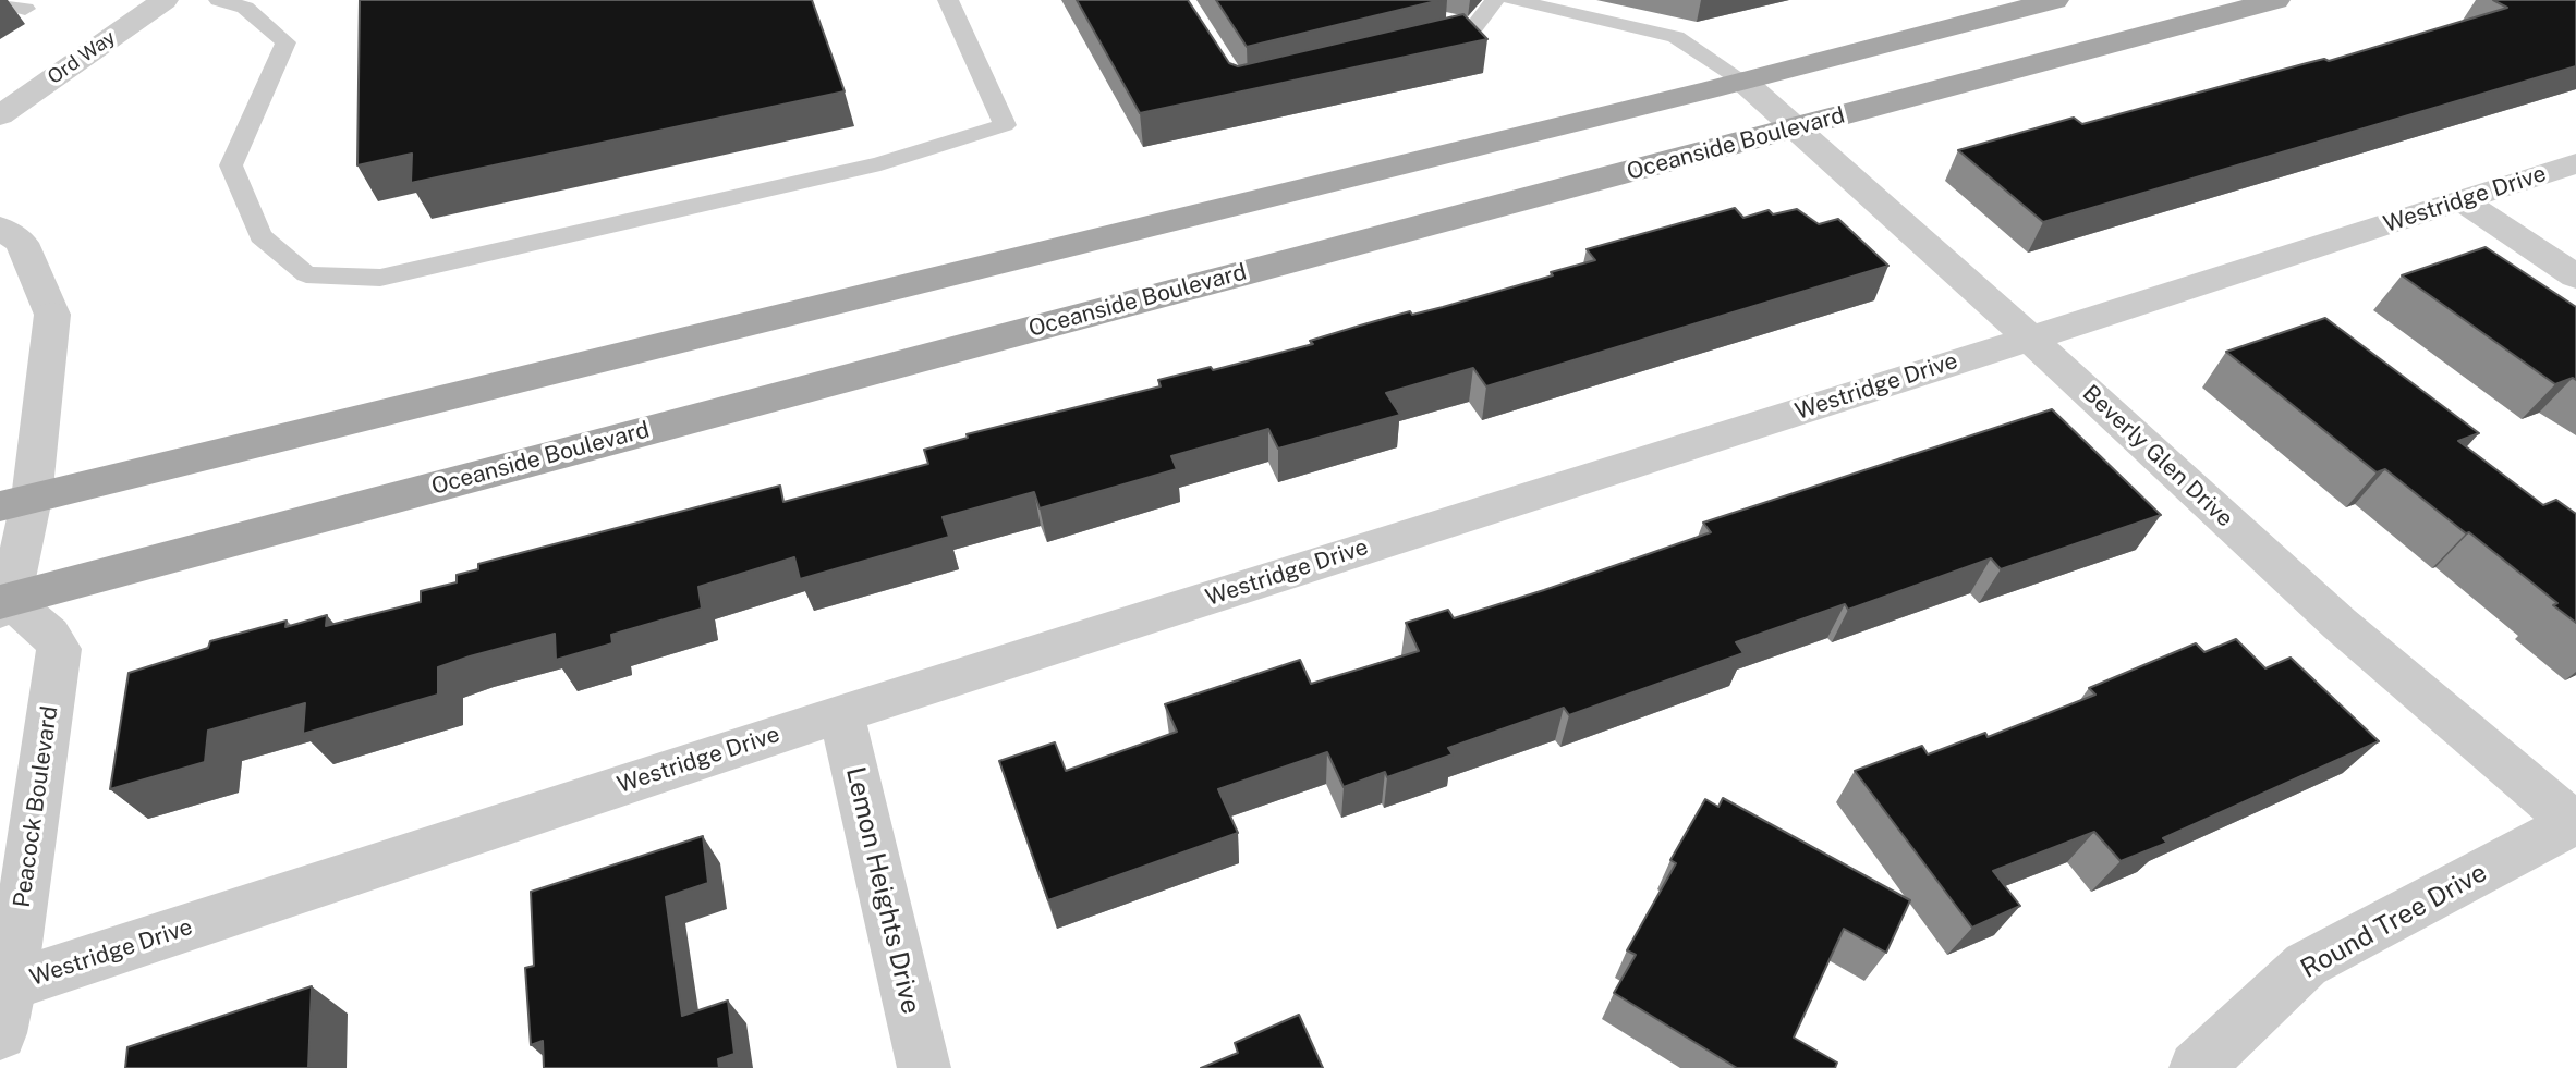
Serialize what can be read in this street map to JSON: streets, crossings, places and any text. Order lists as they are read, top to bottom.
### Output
{
  "streets": {
    "main road": ["Oceanside Boulevard"],
    "street": [
      "Ord Way",
      "Westridge Drive",
      "Beverly Glen Drive",
      "Peacock Boulevard",
      "Lemon Heights Drive",
      "Round Tree Drive"
    ]
  },
  "crossings": [
    ["Oceanside Boulevard", "Beverly Glen Drive"],
    ["Oceanside Boulevard", "Peacock Boulevard"],
    ["Westridge Drive", "Beverly Glen Drive"],
    ["Westridge Drive", "Peacock Boulevard"],
    ["Westridge Drive", "Lemon Heights Drive"],
    ["Beverly Glen Drive", "Round Tree Drive"]
  ]
}
